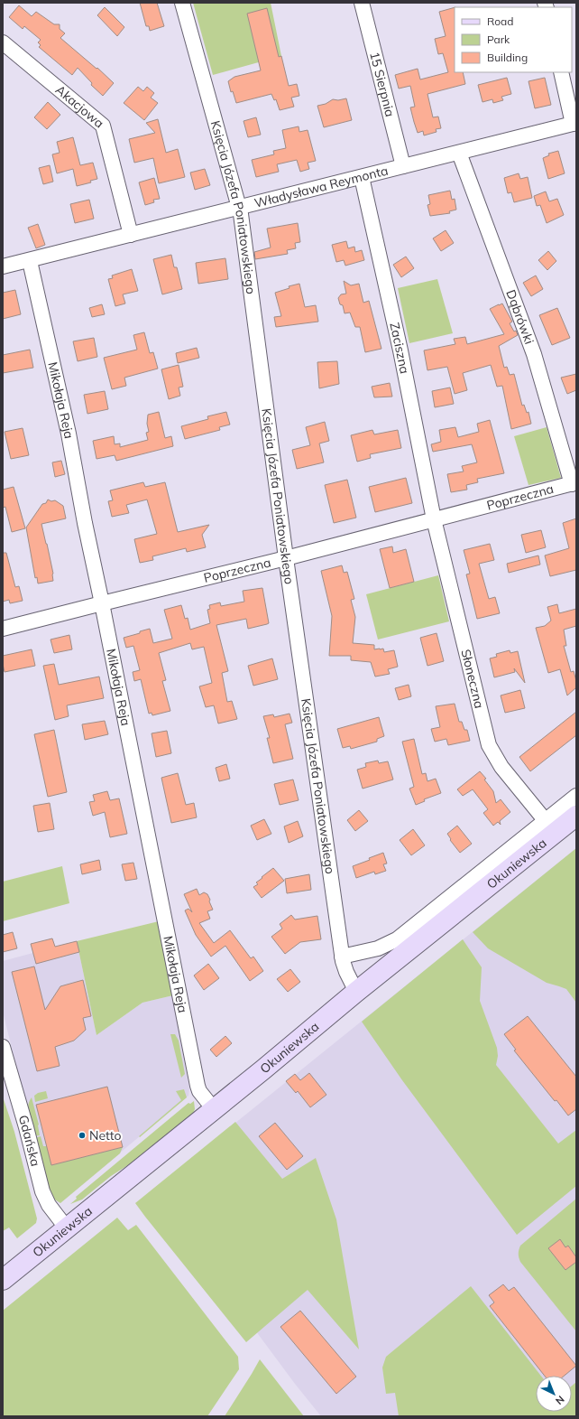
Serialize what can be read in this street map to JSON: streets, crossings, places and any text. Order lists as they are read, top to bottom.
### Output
{
  "streets": {
    "main road": ["Okuniewska"],
    "street": [
      "15 Sierpnia",
      "Akacjowa",
      "Władysława Reymonta",
      "Księcia Józefa Poniatowskiego",
      "Dąbrówki",
      "Zaciszna",
      "Mikołaja Reja",
      "Poprzeczna",
      "Słoneczna",
      "Gdańska"
    ]
  },
  "crossings": [
    ["15 Sierpnia", "Władysława Reymonta"],
    ["Akacjowa", "Władysława Reymonta"],
    ["Władysława Reymonta", "Księcia Józefa Poniatowskiego"],
    ["Władysława Reymonta", "Dąbrówki"],
    ["Władysława Reymonta", "Zaciszna"],
    ["Władysława Reymonta", "Mikołaja Reja"],
    ["Księcia Józefa Poniatowskiego", "Poprzeczna"],
    ["Księcia Józefa Poniatowskiego", "Okuniewska"],
    ["Dąbrówki", "Poprzeczna"],
    ["Zaciszna", "Poprzeczna"],
    ["Zaciszna", "Słoneczna"],
    ["Mikołaja Reja", "Poprzeczna"],
    ["Mikołaja Reja", "Okuniewska"],
    ["Poprzeczna", "Słoneczna"],
    ["Słoneczna", "Okuniewska"],
    ["Okuniewska", "Gdańska"]
  ],
  "places": ["Netto"],
  "legend": ["Road", "Park", "Building"],
  "north": "bottom right"
}
